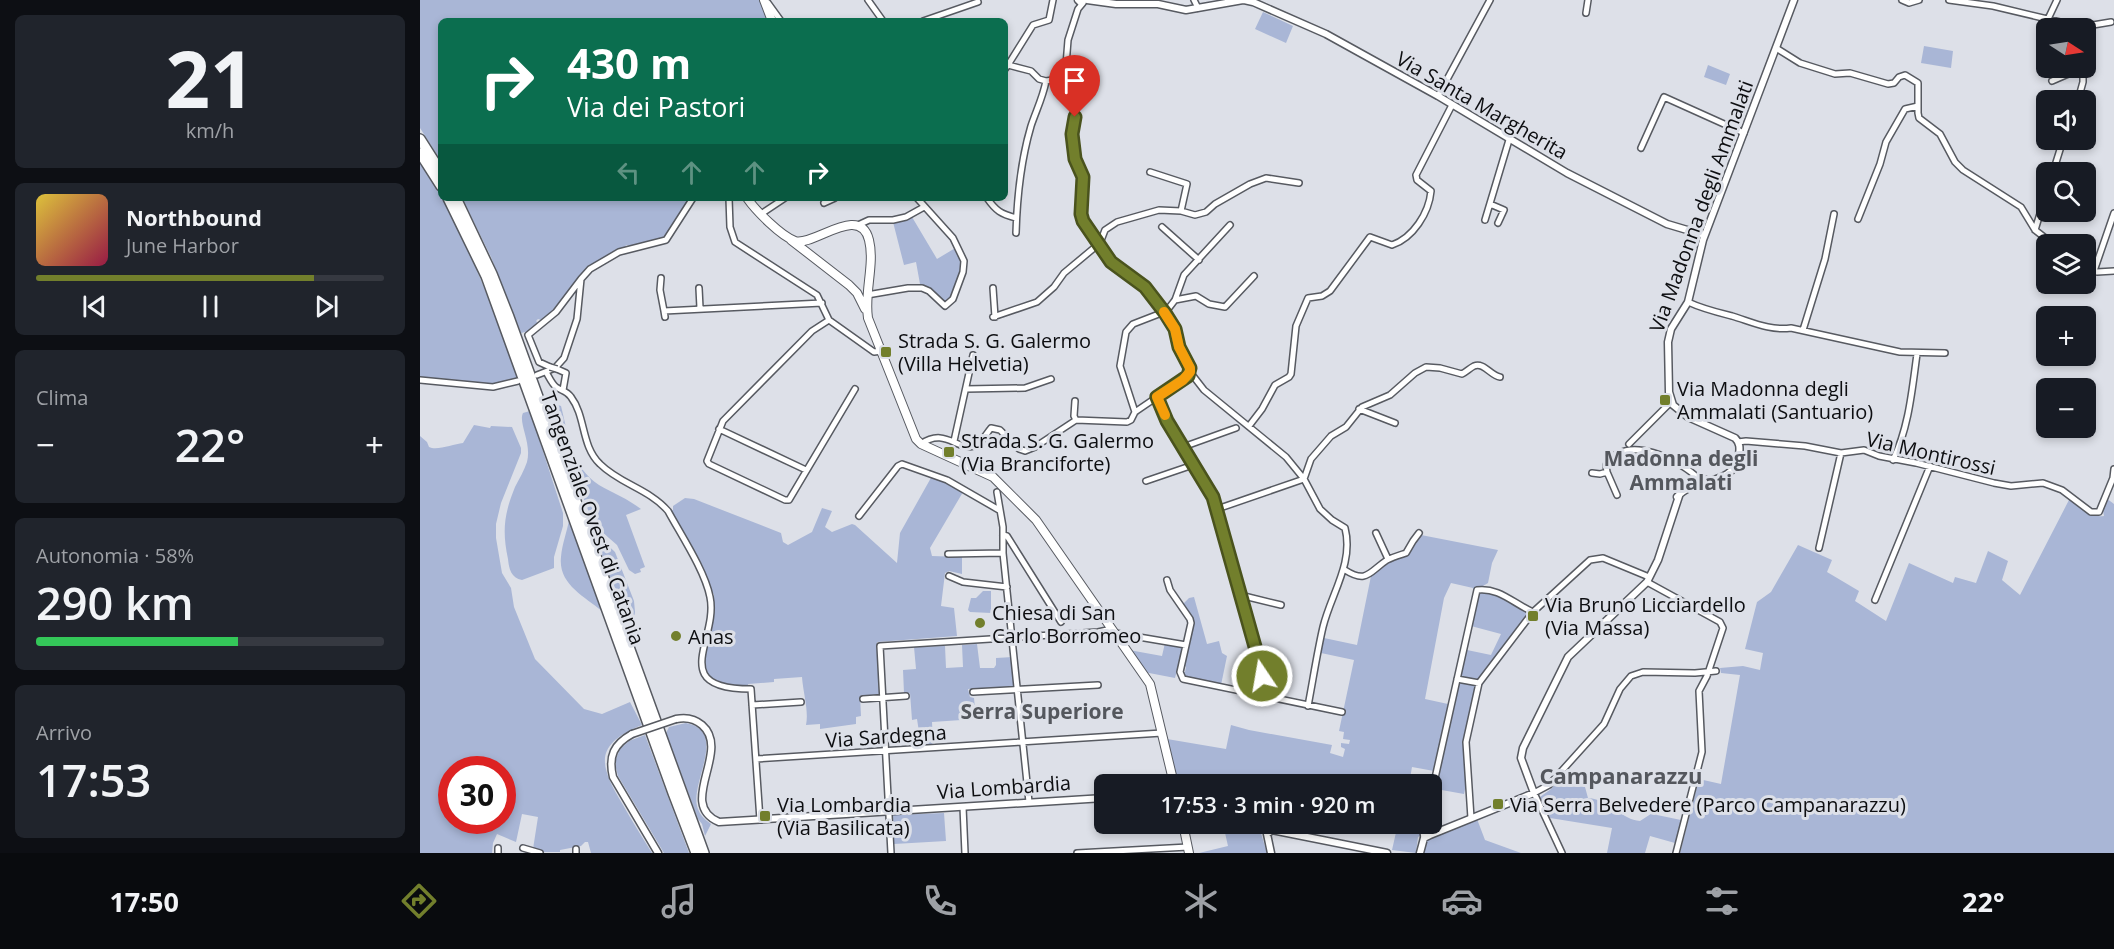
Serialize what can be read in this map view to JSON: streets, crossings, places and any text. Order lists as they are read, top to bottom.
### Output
{
  "streets": {
    "highway": ["Tangenziale Ovest di Catania"],
    "street": [
      "Via Santa Margherita",
      "Via Madonna degli Ammalati",
      "Via Montirossi",
      "Via Sardegna",
      "Via Lombardia"
    ]
  },
  "crossings": [
    ["Via Santa Margherita", "Via Madonna degli Ammalati"]
  ],
  "districts": ["Madonna degli Ammalati", "Serra Superiore", "Campanarazzu"],
  "places": {
    "transit": [
      "Strada S. G. Galermo (Villa Helvetia)",
      "Via Madonna degli Ammalati (Santuario)",
      "Strada S. G. Galermo (Via Branciforte)",
      "Via Bruno Licciardello (Via Massa)",
      "Via Serra Belvedere (Parco Campanarazzu)",
      "Via Lombardia (Via Basilicata)"
    ],
    "other": ["Chiesa di San Carlo Borromeo", "Anas"]
  },
  "north": "right",
  "page": {
    "tile": [
      ["21", "km/h"],
      "Clima",
      ["Autonomia · 58%", "290 km"],
      ["Arrivo", "17:53"]
    ],
    "map_buttons": ["+", "−"],
    "turn": ["430 m", "Via dei Pastori"],
    "song": ["Northbound", "June Harbor"],
    "heat": ["−", "22°", "+"],
    "limit": "30",
    "trip": "17:53 · 3 min · 920 m",
    "tabs": ["17:50", "22°"]
  }
}
